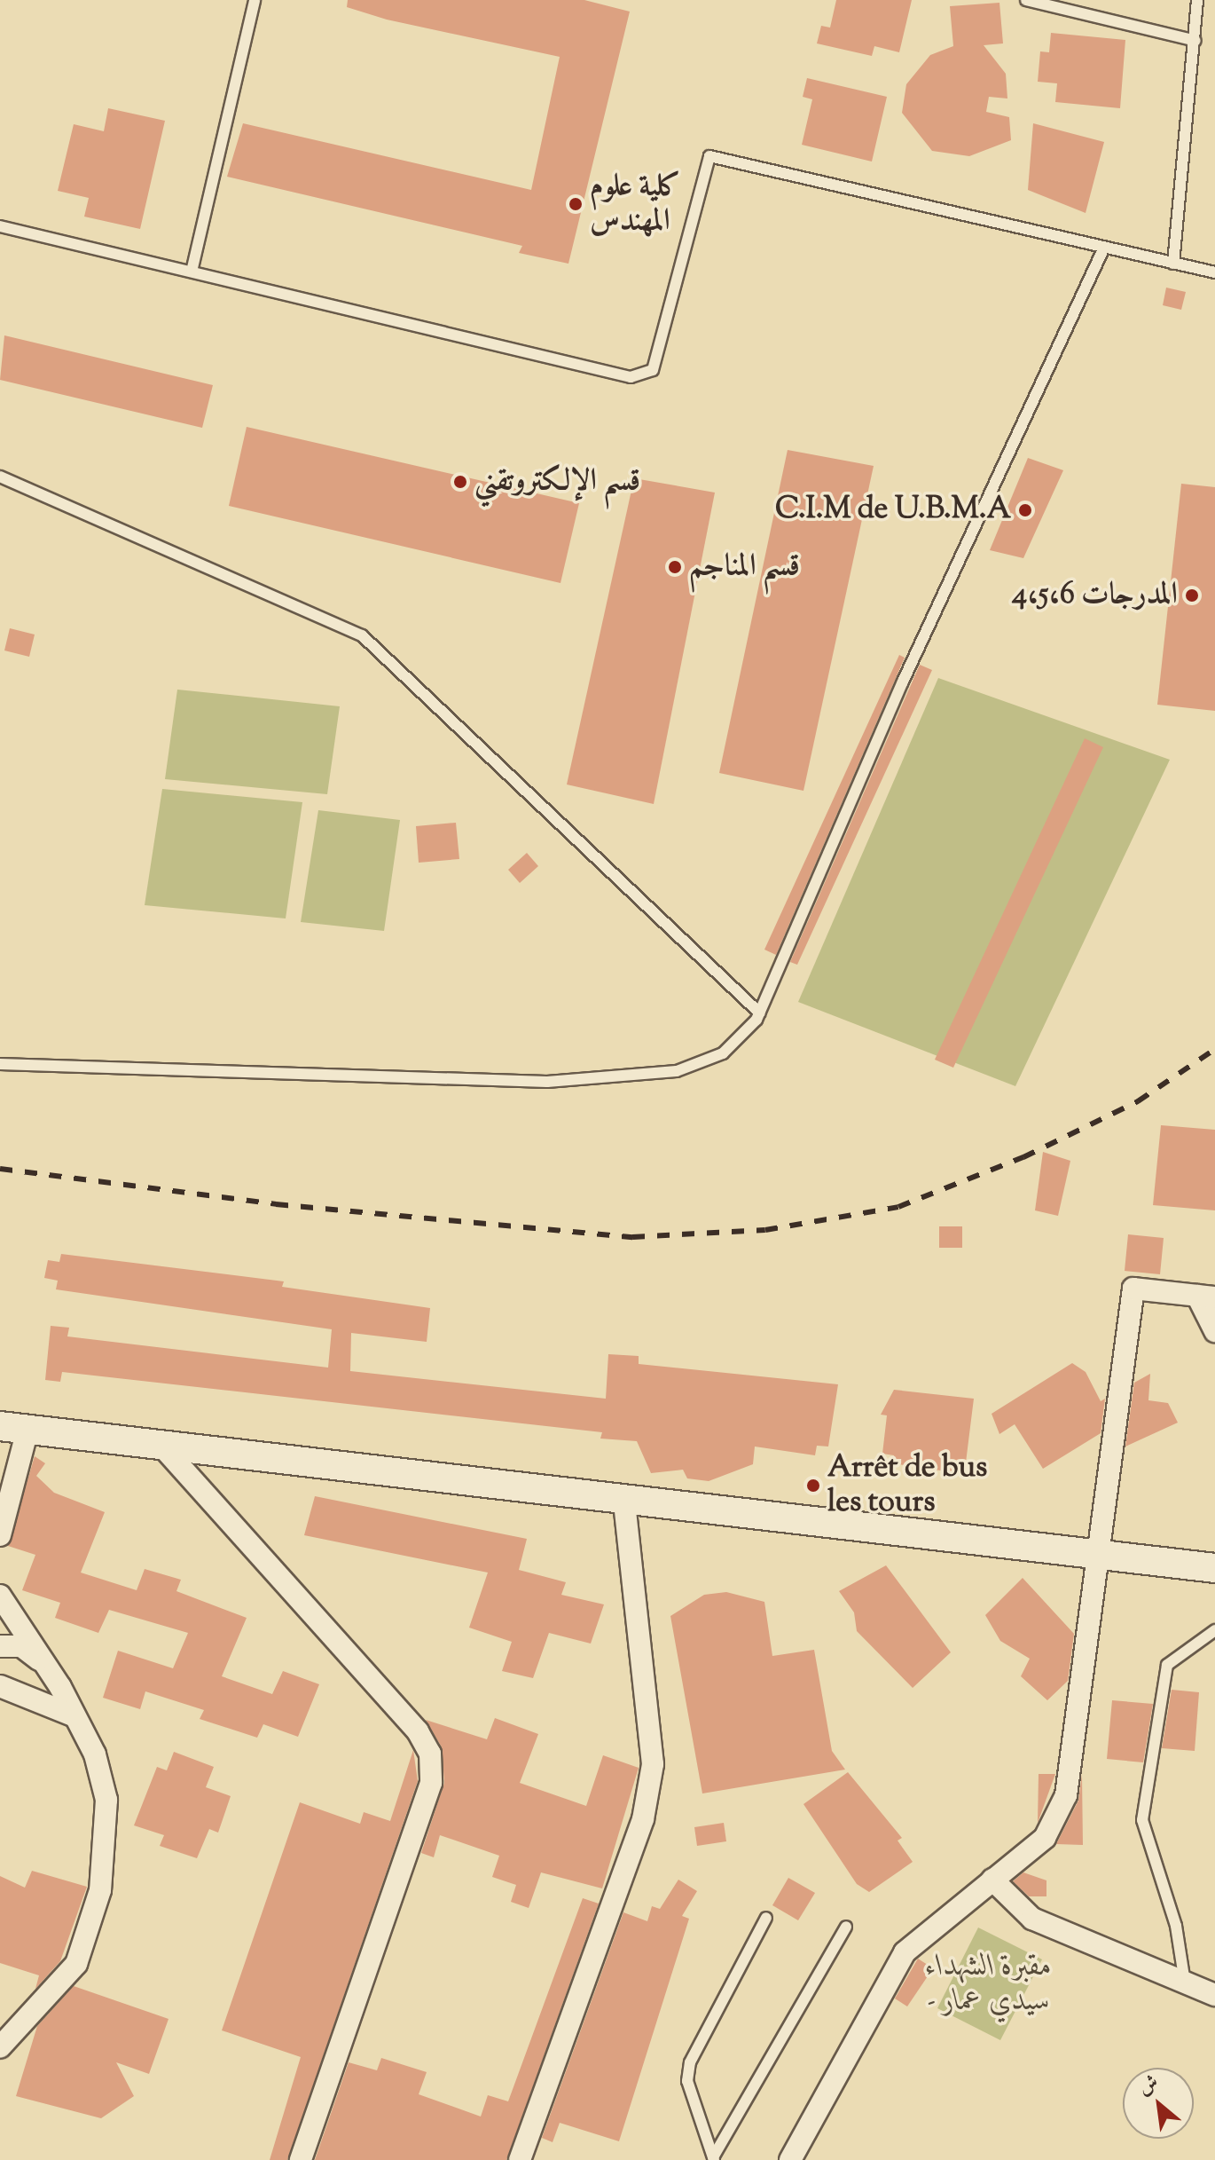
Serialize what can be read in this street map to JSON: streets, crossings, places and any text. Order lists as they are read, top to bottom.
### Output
{
  "parks": ["مقبرة الشهداء - سيدي عمار"],
  "places": [
    "كلية علوم المهندس",
    "قسم الإلكتروتقني",
    "C.I.M de U.B.M.A",
    "قسم المناجم",
    "المدرجات 4،5،6",
    "Arrêt de bus les tours"
  ],
  "north": "top left"
}
